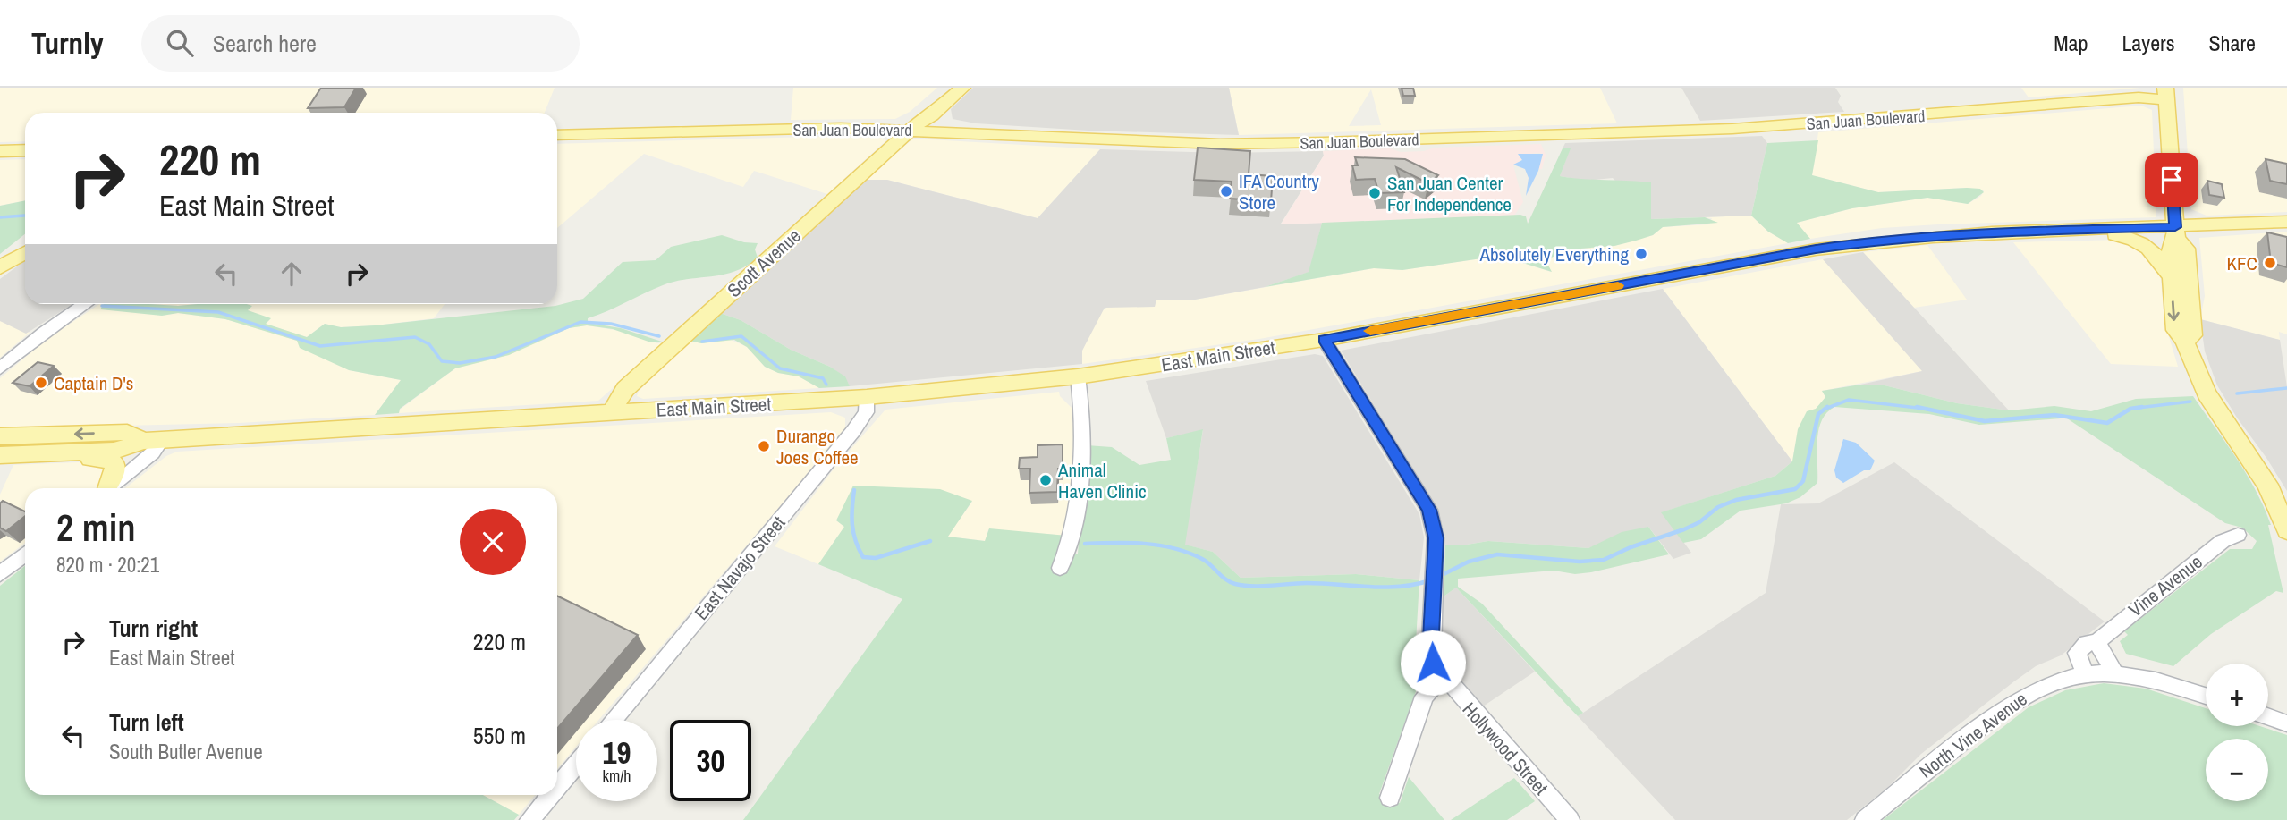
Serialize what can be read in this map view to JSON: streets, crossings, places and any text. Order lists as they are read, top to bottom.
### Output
{
  "streets": {
    "main road": ["San Juan Boulevard", "Scott Avenue", "East Main Street"],
    "street": [
      "East Navajo Street",
      "Vine Avenue",
      "North Vine Avenue",
      "Hollywood Street"
    ]
  },
  "crossings": [
    ["San Juan Boulevard", "Scott Avenue"],
    ["Scott Avenue", "East Main Street"],
    ["East Main Street", "East Navajo Street"],
    ["East Main Street", "Hollywood Street"],
    ["Vine Avenue", "North Vine Avenue"]
  ],
  "places": [
    "IFA Country Store",
    "San Juan Center For Independence",
    "Absolutely Everything",
    "KFC",
    "Captain D's",
    "Durango Joes Coffee",
    "Animal Haven Clinic"
  ],
  "page": {
    "header": "Turnly",
    "search": "Search here",
    "nav": ["Map", "Layers", "Share"],
    "turn": ["220 m", "East Main Street"],
    "heading": ["2 min", "820 m · 20:21"],
    "list": [
      {
        "name": "Turn right",
        "note": "East Main Street",
        "value": "220 m"
      },
      {
        "name": "Turn left",
        "note": "South Butler Avenue",
        "value": "550 m"
      }
    ],
    "map_buttons": ["+", "−"],
    "speed": "19 km/h",
    "limit": "30"
  }
}
